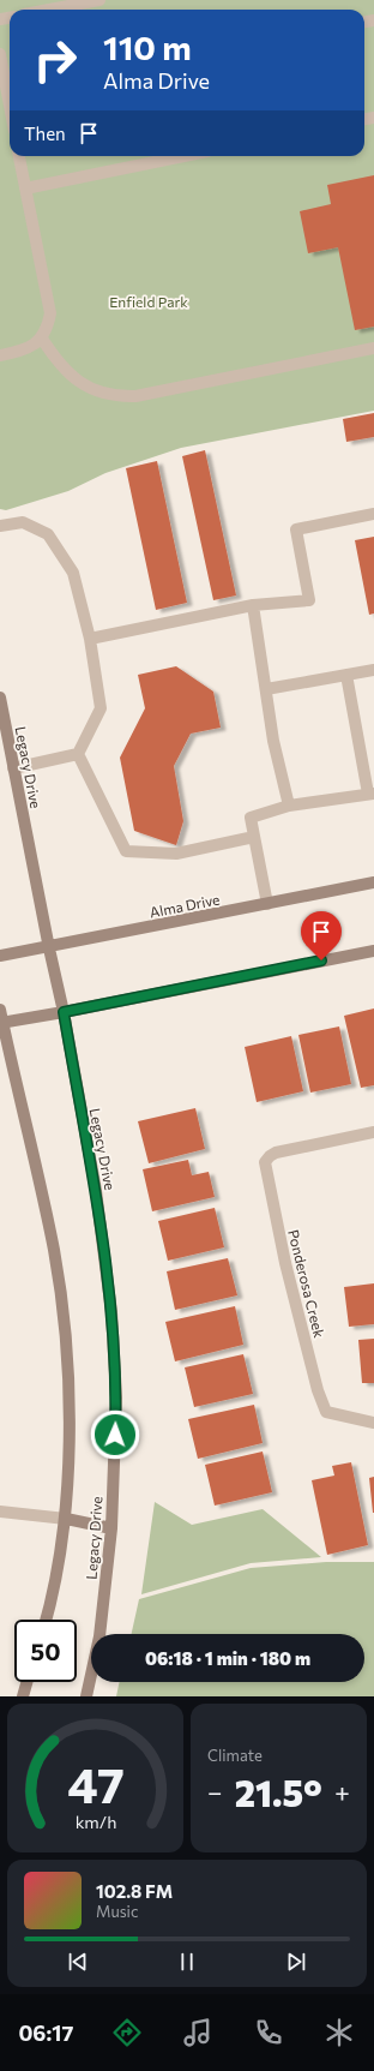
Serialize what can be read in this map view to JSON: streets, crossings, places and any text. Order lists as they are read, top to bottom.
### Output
{
  "streets": {
    "main road": ["Legacy Drive", "Alma Drive"],
    "street": ["Ponderosa Creek"]
  },
  "crossings": [
    ["Legacy Drive", "Alma Drive"]
  ],
  "parks": ["Enfield Park"],
  "page": {
    "turn": ["110 m", "Alma Drive"],
    "then": "Then",
    "limit": "50",
    "trip": "06:18 · 1 min · 180 m",
    "tile": "Climate",
    "heat": ["−", "21.5°", "+"],
    "song": ["102.8 FM", "Music"],
    "tabs": "06:17",
    "gauge": ["47", "km/h"]
  }
}
